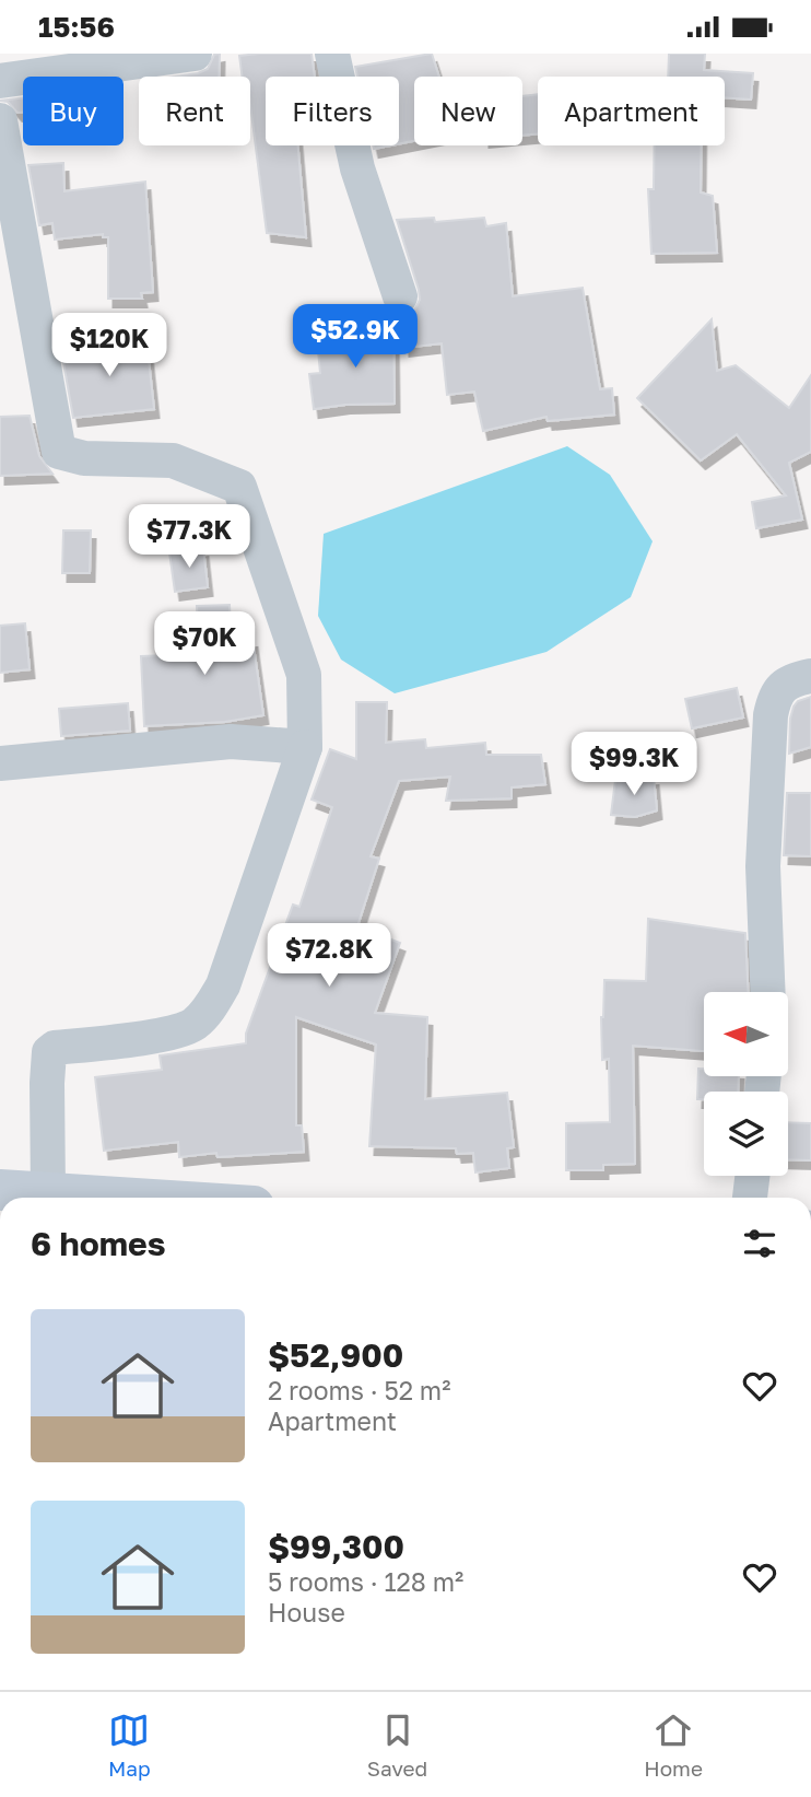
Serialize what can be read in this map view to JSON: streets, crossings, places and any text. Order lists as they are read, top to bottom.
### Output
{
  "north": "left",
  "page": {
    "status": "15:56",
    "chip": [
      "Buy",
      "Rent",
      "Filters",
      "New",
      "Apartment"
    ],
    "price": [
      "$52.9K",
      "$120K",
      "$77.3K",
      "$70K",
      "$99.3K",
      "$72.8K"
    ],
    "heading": "6 homes",
    "list": [
      {
        "name": "$52,900",
        "note": "2 rooms · 52 m² · Apartment"
      },
      {
        "name": "$99,300",
        "note": "5 rooms · 128 m² · House"
      }
    ],
    "tabs": ["Map", "Saved", "Home"]
  }
}
